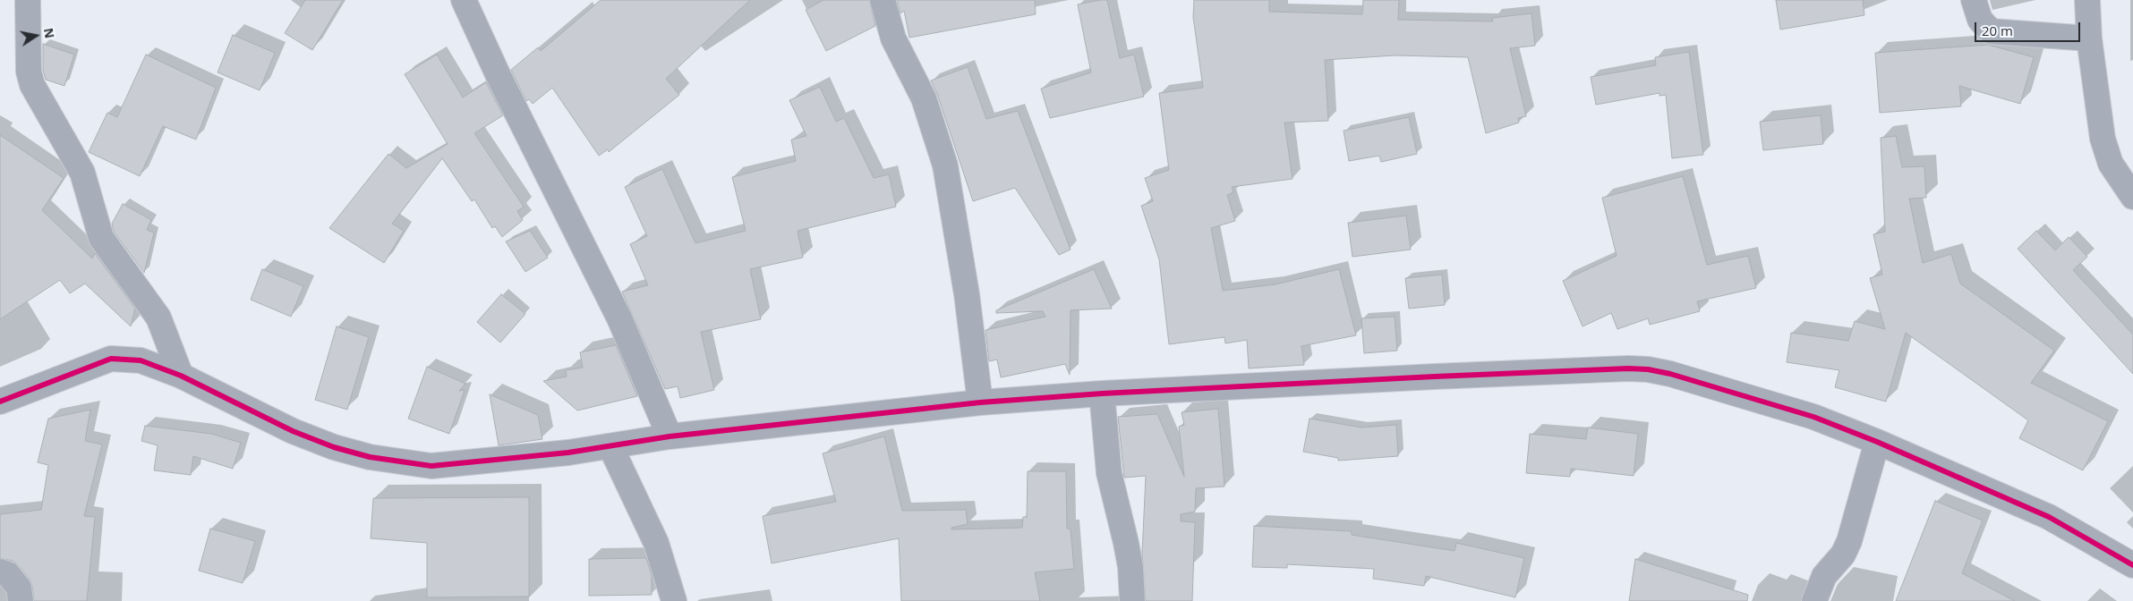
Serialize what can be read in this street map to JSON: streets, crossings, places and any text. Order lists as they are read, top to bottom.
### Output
{
  "scale_bar": "20 m",
  "north": "right"
}
